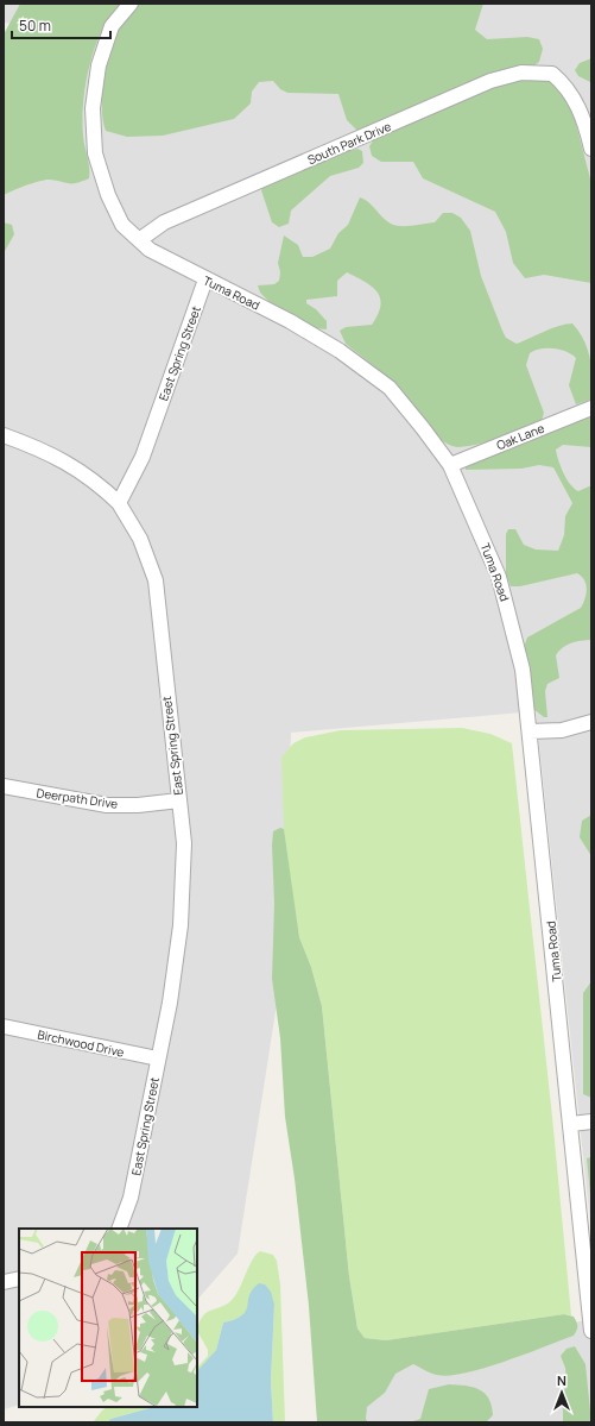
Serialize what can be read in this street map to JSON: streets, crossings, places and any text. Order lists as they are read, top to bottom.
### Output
{
  "streets": {
    "street": [
      "South Park Drive",
      "Tuma Road",
      "East Spring Street",
      "Oak Lane",
      "Deerpath Drive",
      "Birchwood Drive"
    ]
  },
  "crossings": [
    ["South Park Drive", "Tuma Road"],
    ["Tuma Road", "East Spring Street"],
    ["Tuma Road", "Oak Lane"],
    ["East Spring Street", "Deerpath Drive"],
    ["East Spring Street", "Birchwood Drive"]
  ],
  "scale_bar": "50 m",
  "north": "top"
}
